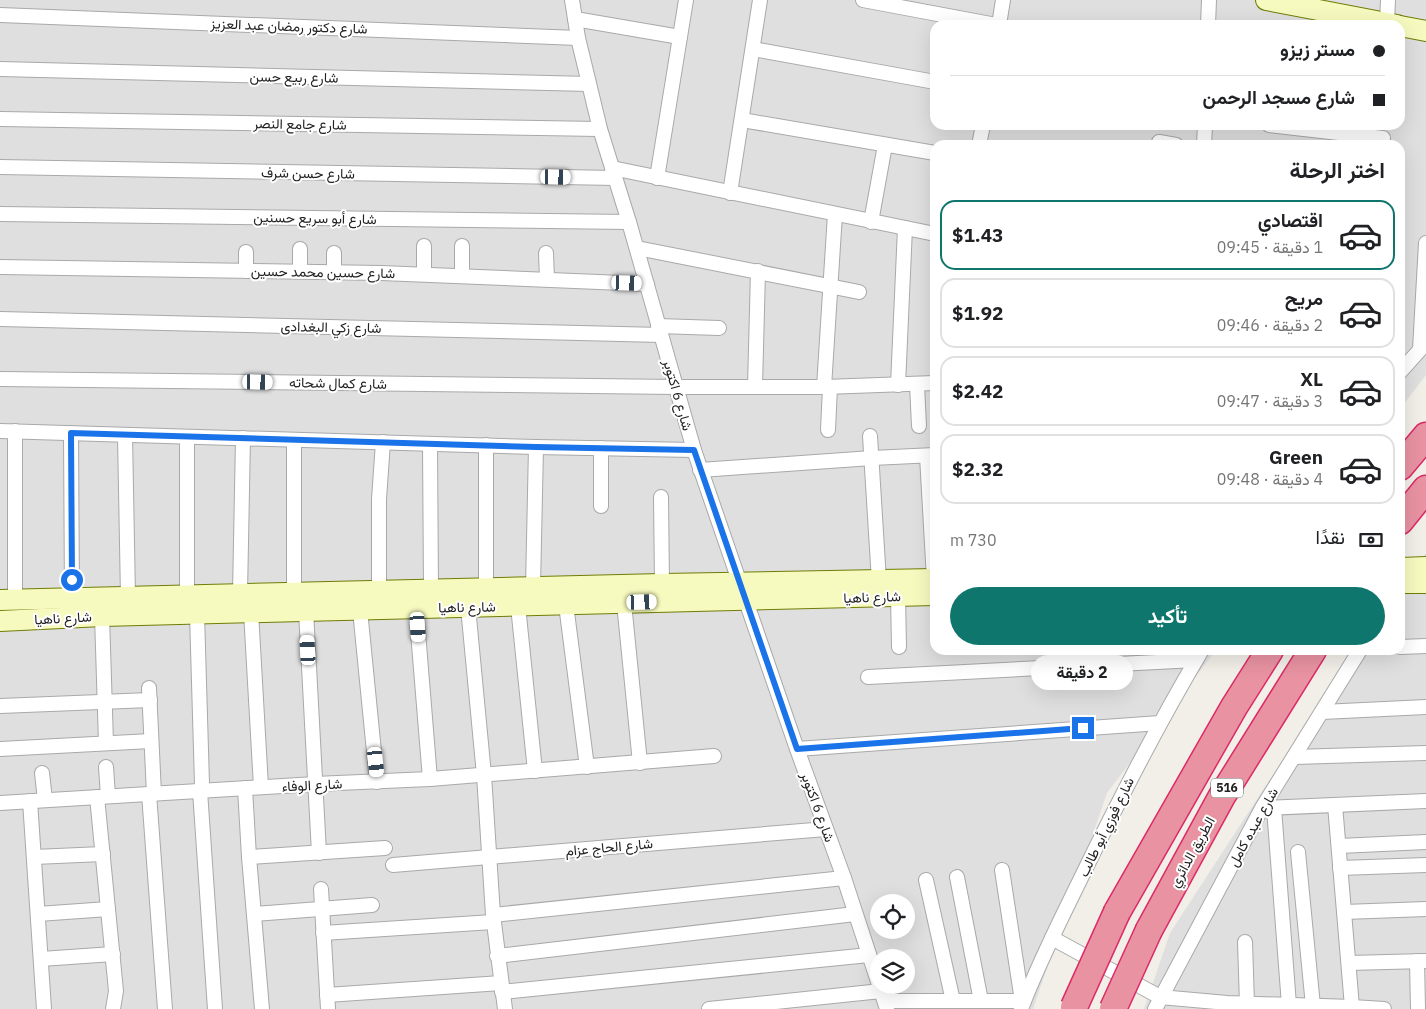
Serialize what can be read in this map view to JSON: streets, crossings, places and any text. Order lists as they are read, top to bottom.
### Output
{
  "streets": {
    "highway": ["516", "الطريق الدائري"],
    "main road": ["شارع ناهيا"],
    "street": [
      "شارع دكتور رمضان عبد العزيز",
      "شارع ربيع حسن",
      "شارع جامع النصر",
      "شارع حسن شرف",
      "شارع أبو سريع حسنين",
      "شارع حسين محمد حسين",
      "شارع زكي البغدادى",
      "شارع كمال شحاته",
      "شارع 6 اكتوبر",
      "شارع الوفاء",
      "شارع فوزي أبو طالب",
      "شارع عبده كامل",
      "شارع الحاج عزام"
    ]
  },
  "crossings": [
    ["شارع دكتور رمضان عبد العزيز", "شارع 6 اكتوبر"],
    ["شارع ربيع حسن", "شارع 6 اكتوبر"],
    ["شارع جامع النصر", "شارع 6 اكتوبر"],
    ["شارع حسن شرف", "شارع 6 اكتوبر"],
    ["شارع أبو سريع حسنين", "شارع 6 اكتوبر"],
    ["شارع حسين محمد حسين", "شارع 6 اكتوبر"],
    ["شارع زكي البغدادى", "شارع 6 اكتوبر"],
    ["شارع كمال شحاته", "شارع 6 اكتوبر"],
    ["شارع 6 اكتوبر", "شارع ناهيا"],
    ["شارع 6 اكتوبر", "شارع الحاج عزام"]
  ],
  "page": {
    "banner": ["مستر زيزو", "شارع مسجد الرحمن"],
    "heading": "اختر الرحلة",
    "list": [
      {
        "name": "اقتصادي",
        "note": "1 دقيقة · 09:45",
        "value": "$1.43"
      },
      {
        "name": "مريح",
        "note": "2 دقيقة · 09:46",
        "value": "$1.92"
      },
      {
        "name": "XL",
        "note": "3 دقيقة · 09:47",
        "value": "$2.42"
      },
      {
        "name": "Green",
        "note": "4 دقيقة · 09:48",
        "value": "$2.32"
      }
    ],
    "pay": ["نقدًا", "730 m"],
    "buttons": "تأكيد",
    "bubble": "2 دقيقة"
  }
}
